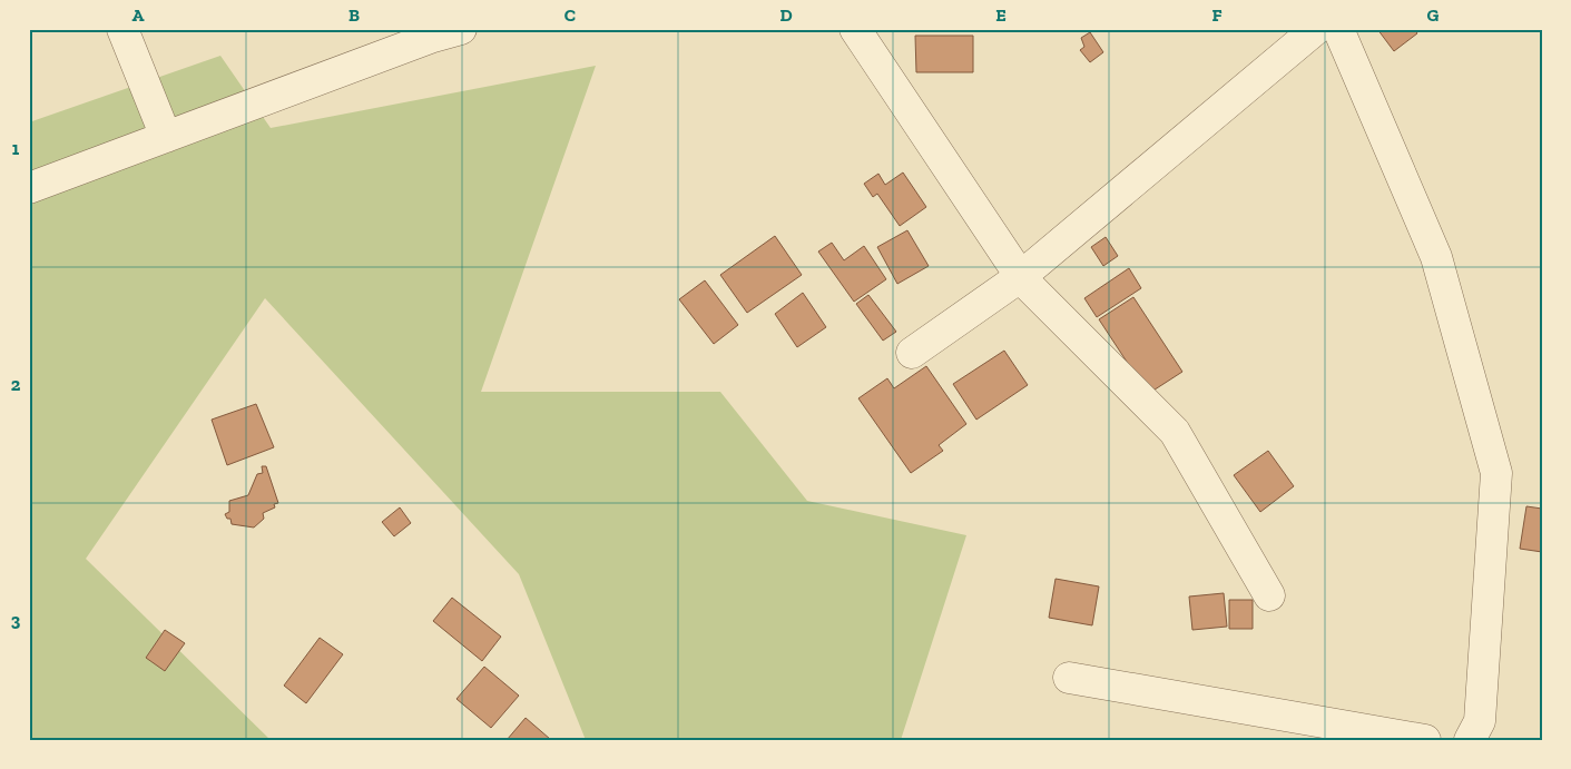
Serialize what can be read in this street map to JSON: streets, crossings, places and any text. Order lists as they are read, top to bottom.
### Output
{
  "grid": {
    "columns": [
      "A",
      "B",
      "C",
      "D",
      "E",
      "F",
      "G"
    ],
    "rows": ["1", "2", "3"]
  }
}
